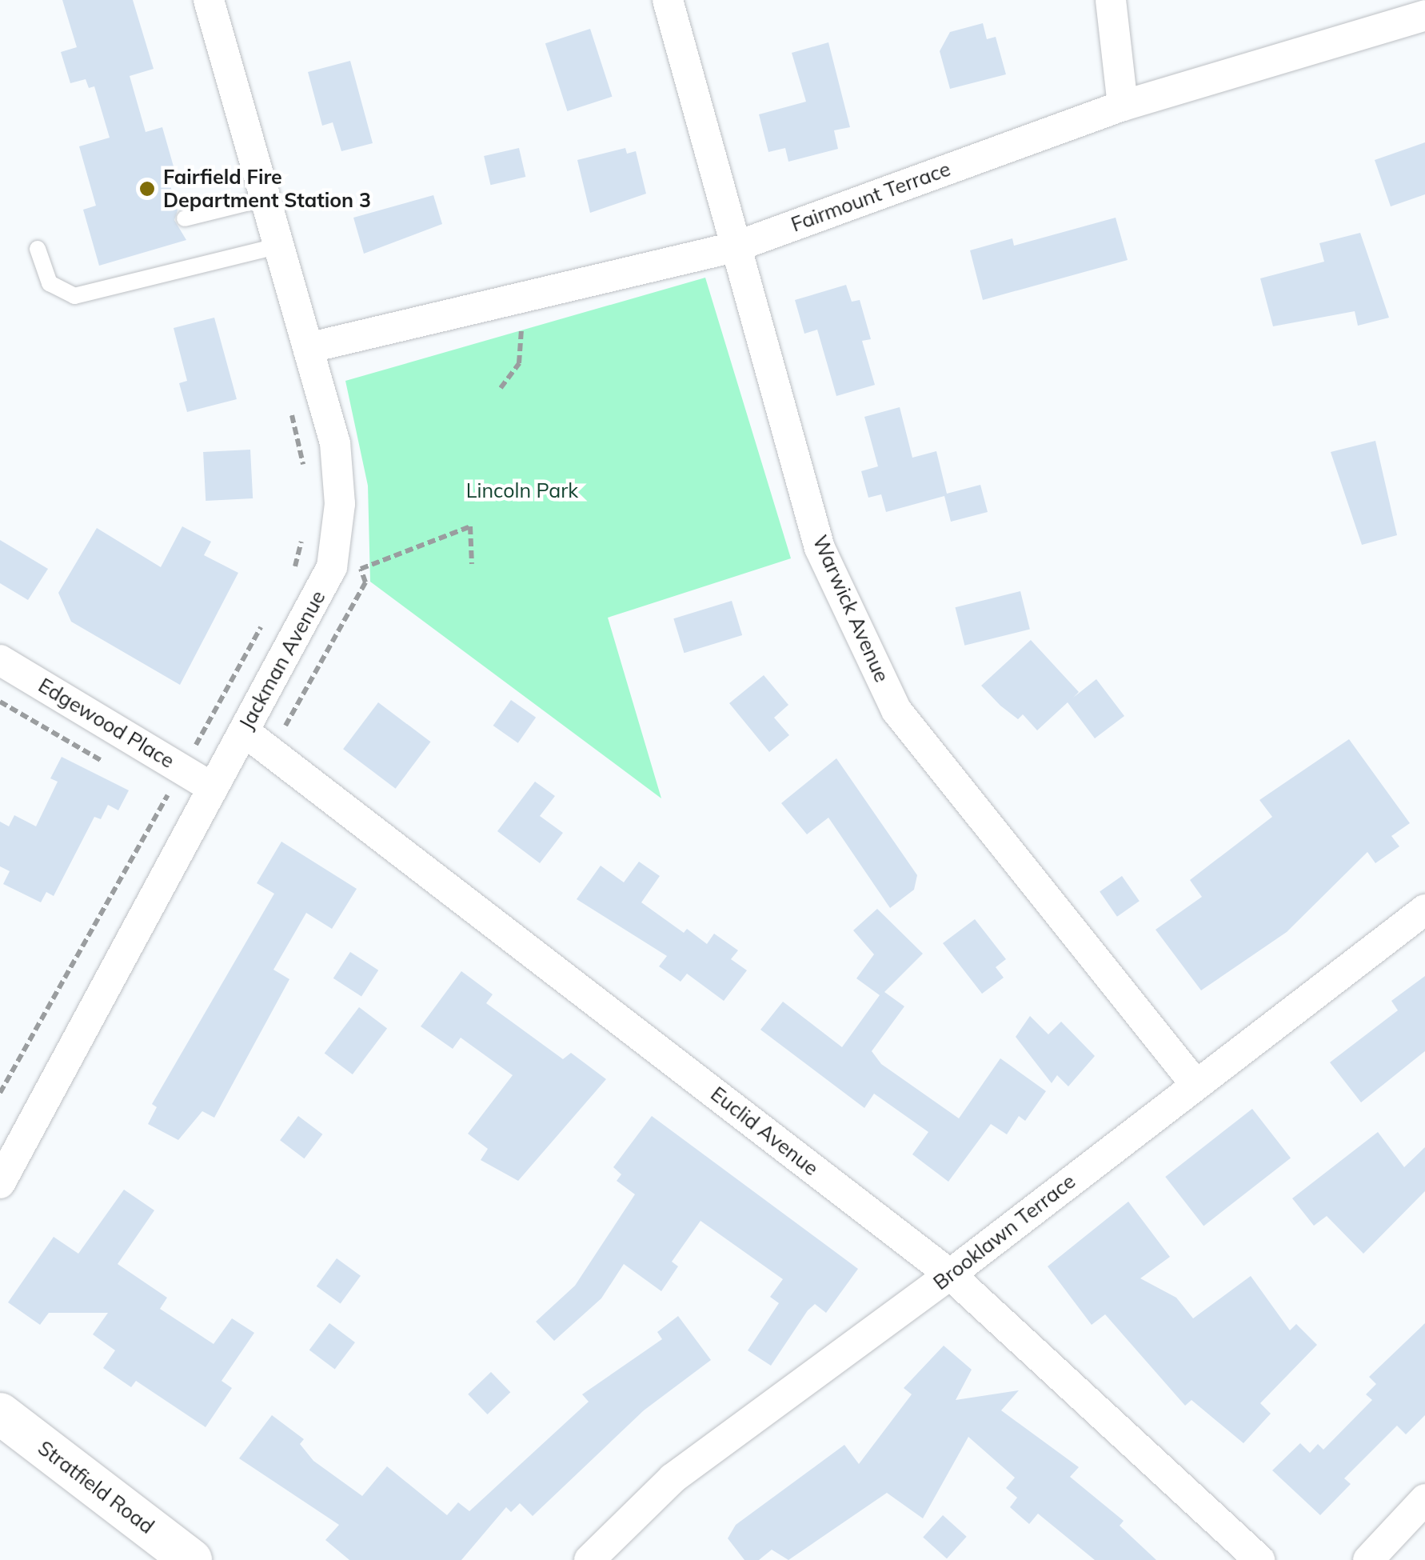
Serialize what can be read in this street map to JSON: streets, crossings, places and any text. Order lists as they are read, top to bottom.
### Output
{
  "streets": {
    "main road": ["Stratfield Road"],
    "street": [
      "Fairmount Terrace",
      "Warwick Avenue",
      "Jackman Avenue",
      "Edgewood Place",
      "Euclid Avenue",
      "Brooklawn Terrace"
    ]
  },
  "crossings": [
    ["Fairmount Terrace", "Warwick Avenue"],
    ["Fairmount Terrace", "Jackman Avenue"],
    ["Warwick Avenue", "Brooklawn Terrace"],
    ["Jackman Avenue", "Edgewood Place"],
    ["Jackman Avenue", "Euclid Avenue"],
    ["Euclid Avenue", "Brooklawn Terrace"]
  ],
  "parks": ["Lincoln Park"],
  "places": ["Fairfield Fire Department Station 3"]
}
